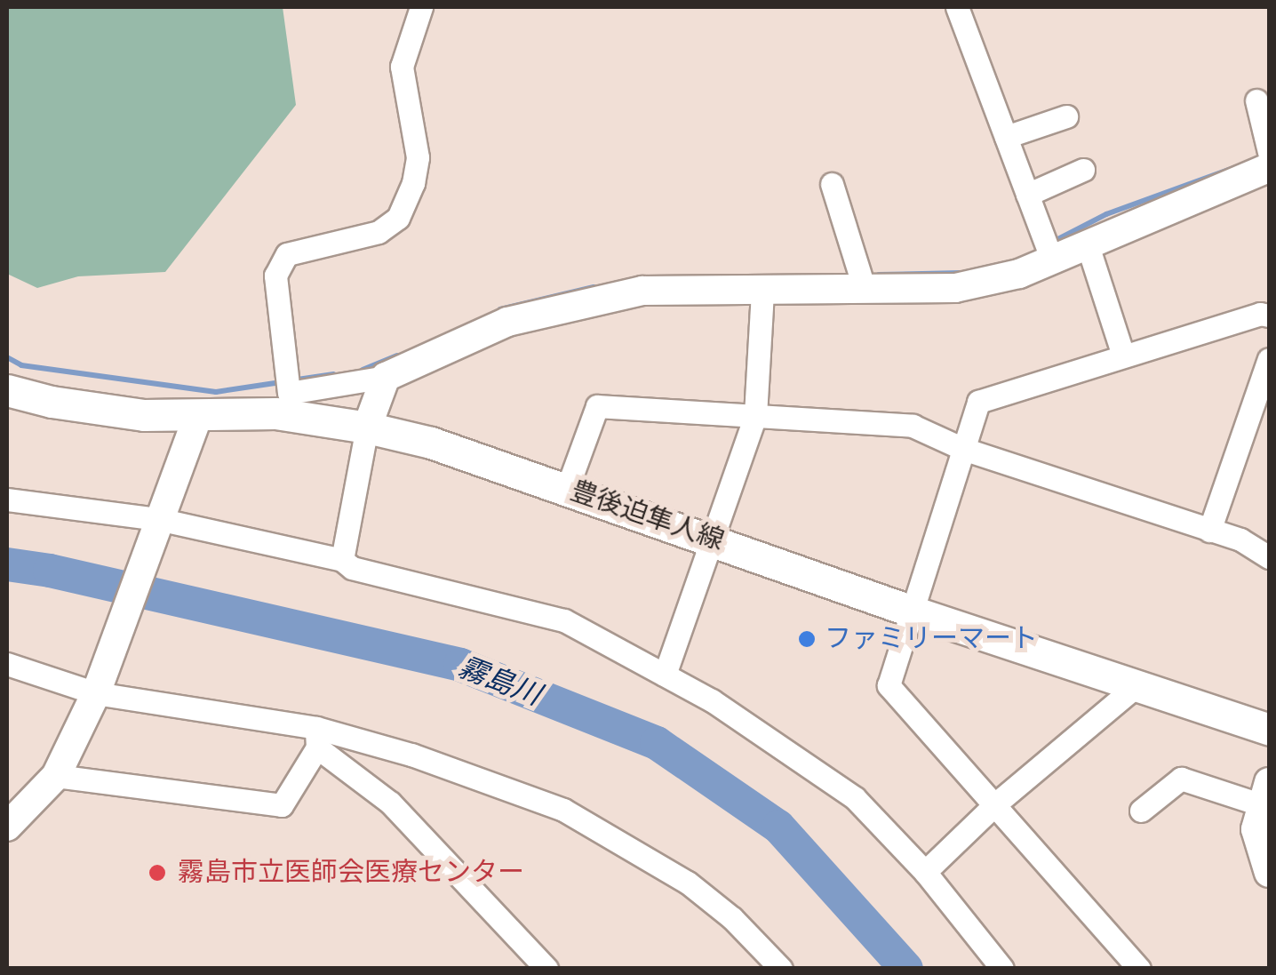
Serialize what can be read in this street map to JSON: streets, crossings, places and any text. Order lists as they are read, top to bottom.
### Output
{
  "streets": {
    "main road": ["豊後迫隼人線"]
  },
  "water": ["霧島川"],
  "places": ["ファミリーマート", "霧島市立医師会医療センター"]
}
